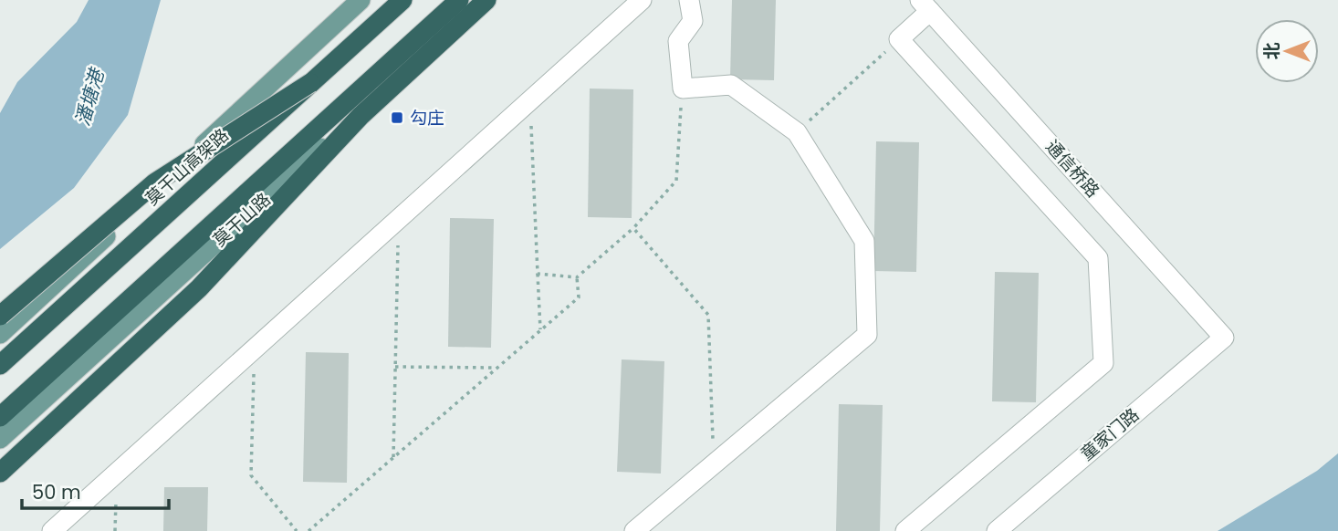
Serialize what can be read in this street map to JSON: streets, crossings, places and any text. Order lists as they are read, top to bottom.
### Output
{
  "streets": {
    "highway": ["莫干山高架路"],
    "main road": ["莫干山路"],
    "street": ["通信桥路", "童家门路"]
  },
  "crossings": [
    ["通信桥路", "童家门路"]
  ],
  "water": ["潘塘港"],
  "places": {
    "transit": ["勾庄"]
  },
  "scale_bar": "50 m",
  "north": "left"
}
